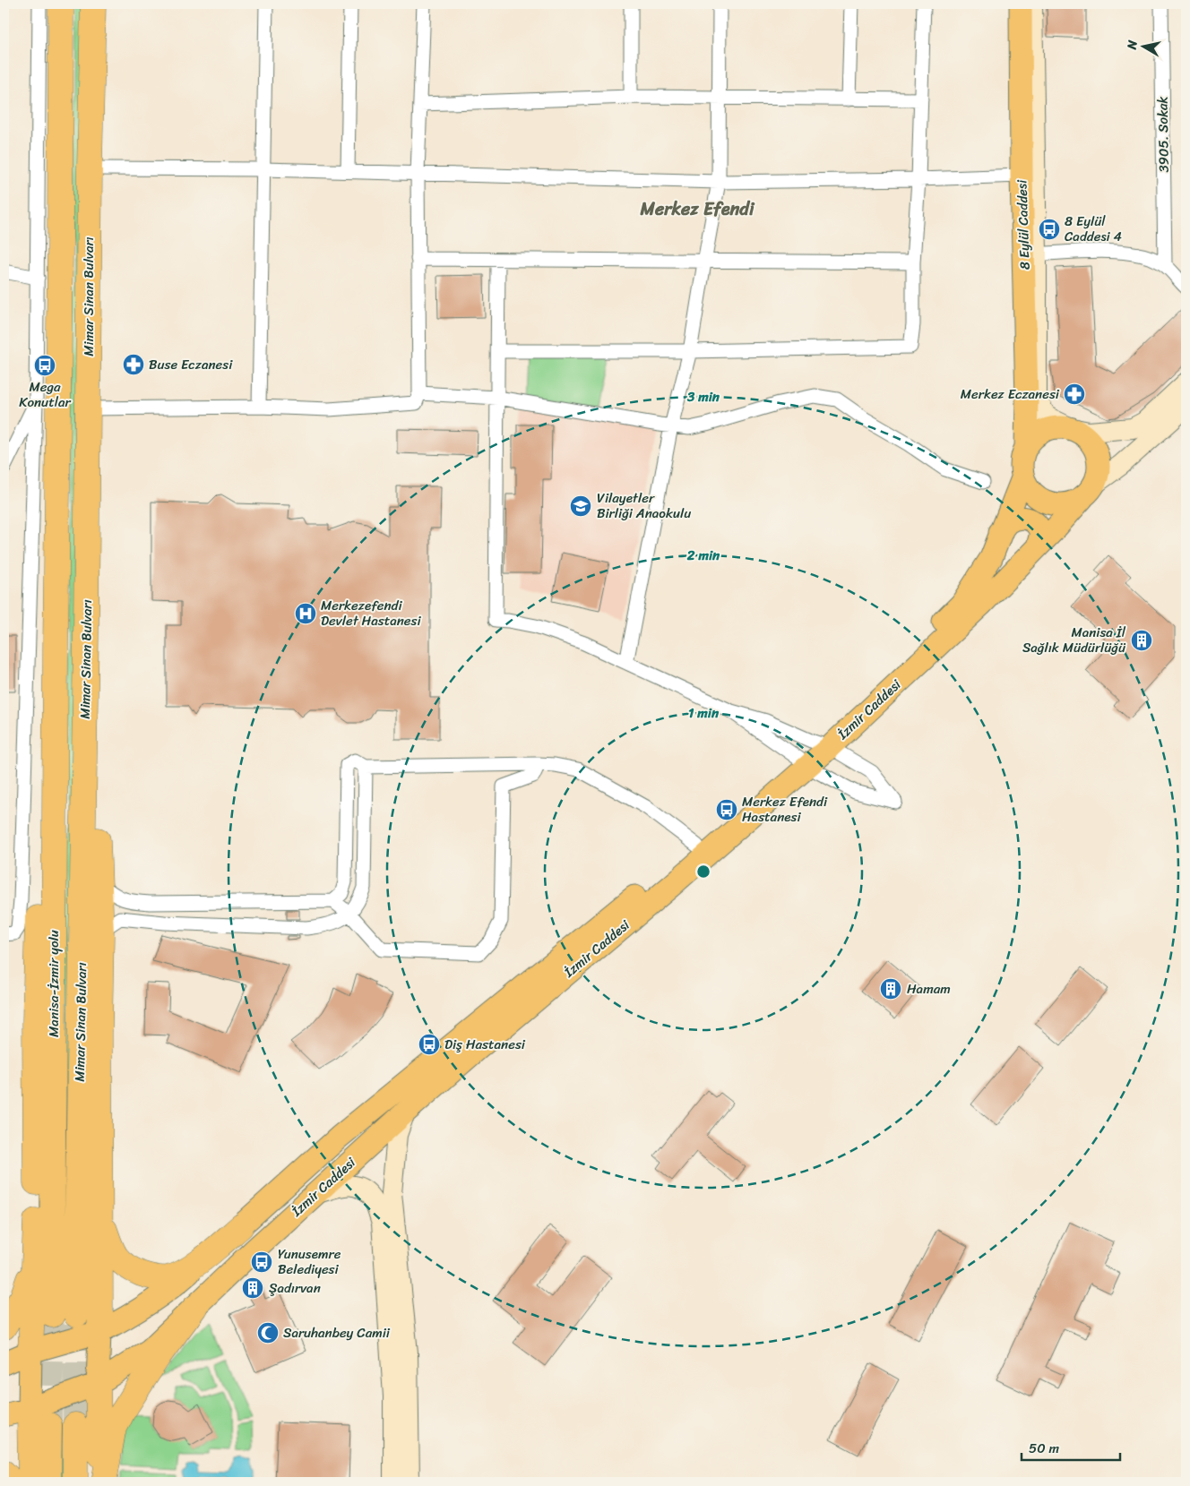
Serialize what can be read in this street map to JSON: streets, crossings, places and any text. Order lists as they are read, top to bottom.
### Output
{
  "streets": {
    "highway": ["Mimar Sinan Bulvarı", "Manisa-İzmir yolu"],
    "main road": ["8 Eylül Caddesi", "İzmir Caddesi"],
    "street": ["3905. Sokak"]
  },
  "crossings": [
    ["8 Eylül Caddesi", "İzmir Caddesi"],
    ["Mimar Sinan Bulvarı", "Manisa-İzmir yolu"]
  ],
  "districts": ["Merkez Efendi"],
  "places": {
    "bus stop": [
      "8 Eylül Caddesi 4",
      "Mega Konutlar",
      "Merkez Efendi Hastanesi",
      "Diş Hastanesi",
      "Yunusemre Belediyesi"
    ],
    "pharmacy": ["Buse Eczanesi", "Merkez Eczanesi"],
    "school or university": ["Vilayetler Birliği Anaokulu"],
    "hospital": ["Merkezefendi Devlet Hastanesi"],
    "building": ["Manisa İl Sağlık Müdürlüğü", "Hamam", "Şadırvan"],
    "mosque": ["Saruhanbey Camii"]
  },
  "scale_bar": "50 m",
  "north": "left",
  "rings": ["3 min", "2 min", "1 min"]
}
